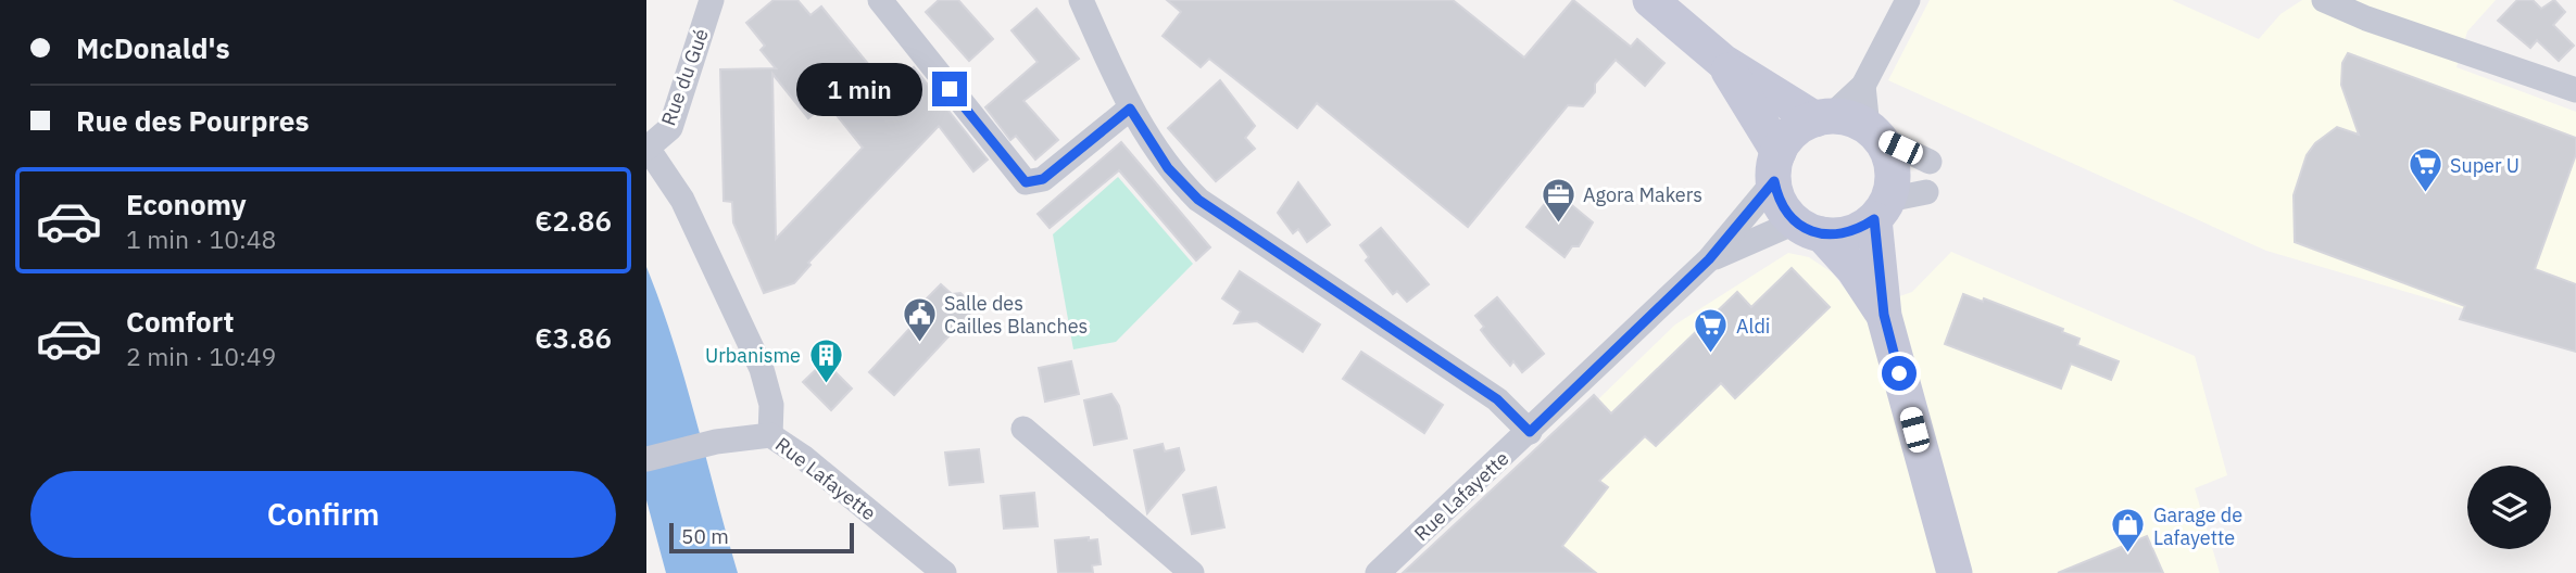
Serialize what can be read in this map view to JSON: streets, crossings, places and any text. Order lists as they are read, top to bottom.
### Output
{
  "streets": {
    "street": ["Rue du Gué", "Rue Lafayette"]
  },
  "places": {
    "supermarket": ["Super U", "Aldi"],
    "office": ["Agora Makers"],
    "public building": ["Salle des Cailles Blanches"],
    "building": ["Urbanisme"],
    "shop": ["Garage de Lafayette"]
  },
  "scale_bar": "50 m",
  "page": {
    "banner": ["McDonald's", "Rue des Pourpres"],
    "bubble": "1 min",
    "list": [
      {
        "name": "Economy",
        "note": "1 min · 10:48",
        "value": "€2.86"
      },
      {
        "name": "Comfort",
        "note": "2 min · 10:49",
        "value": "€3.86"
      }
    ],
    "buttons": "Confirm",
    "scale": "50 m"
  }
}
